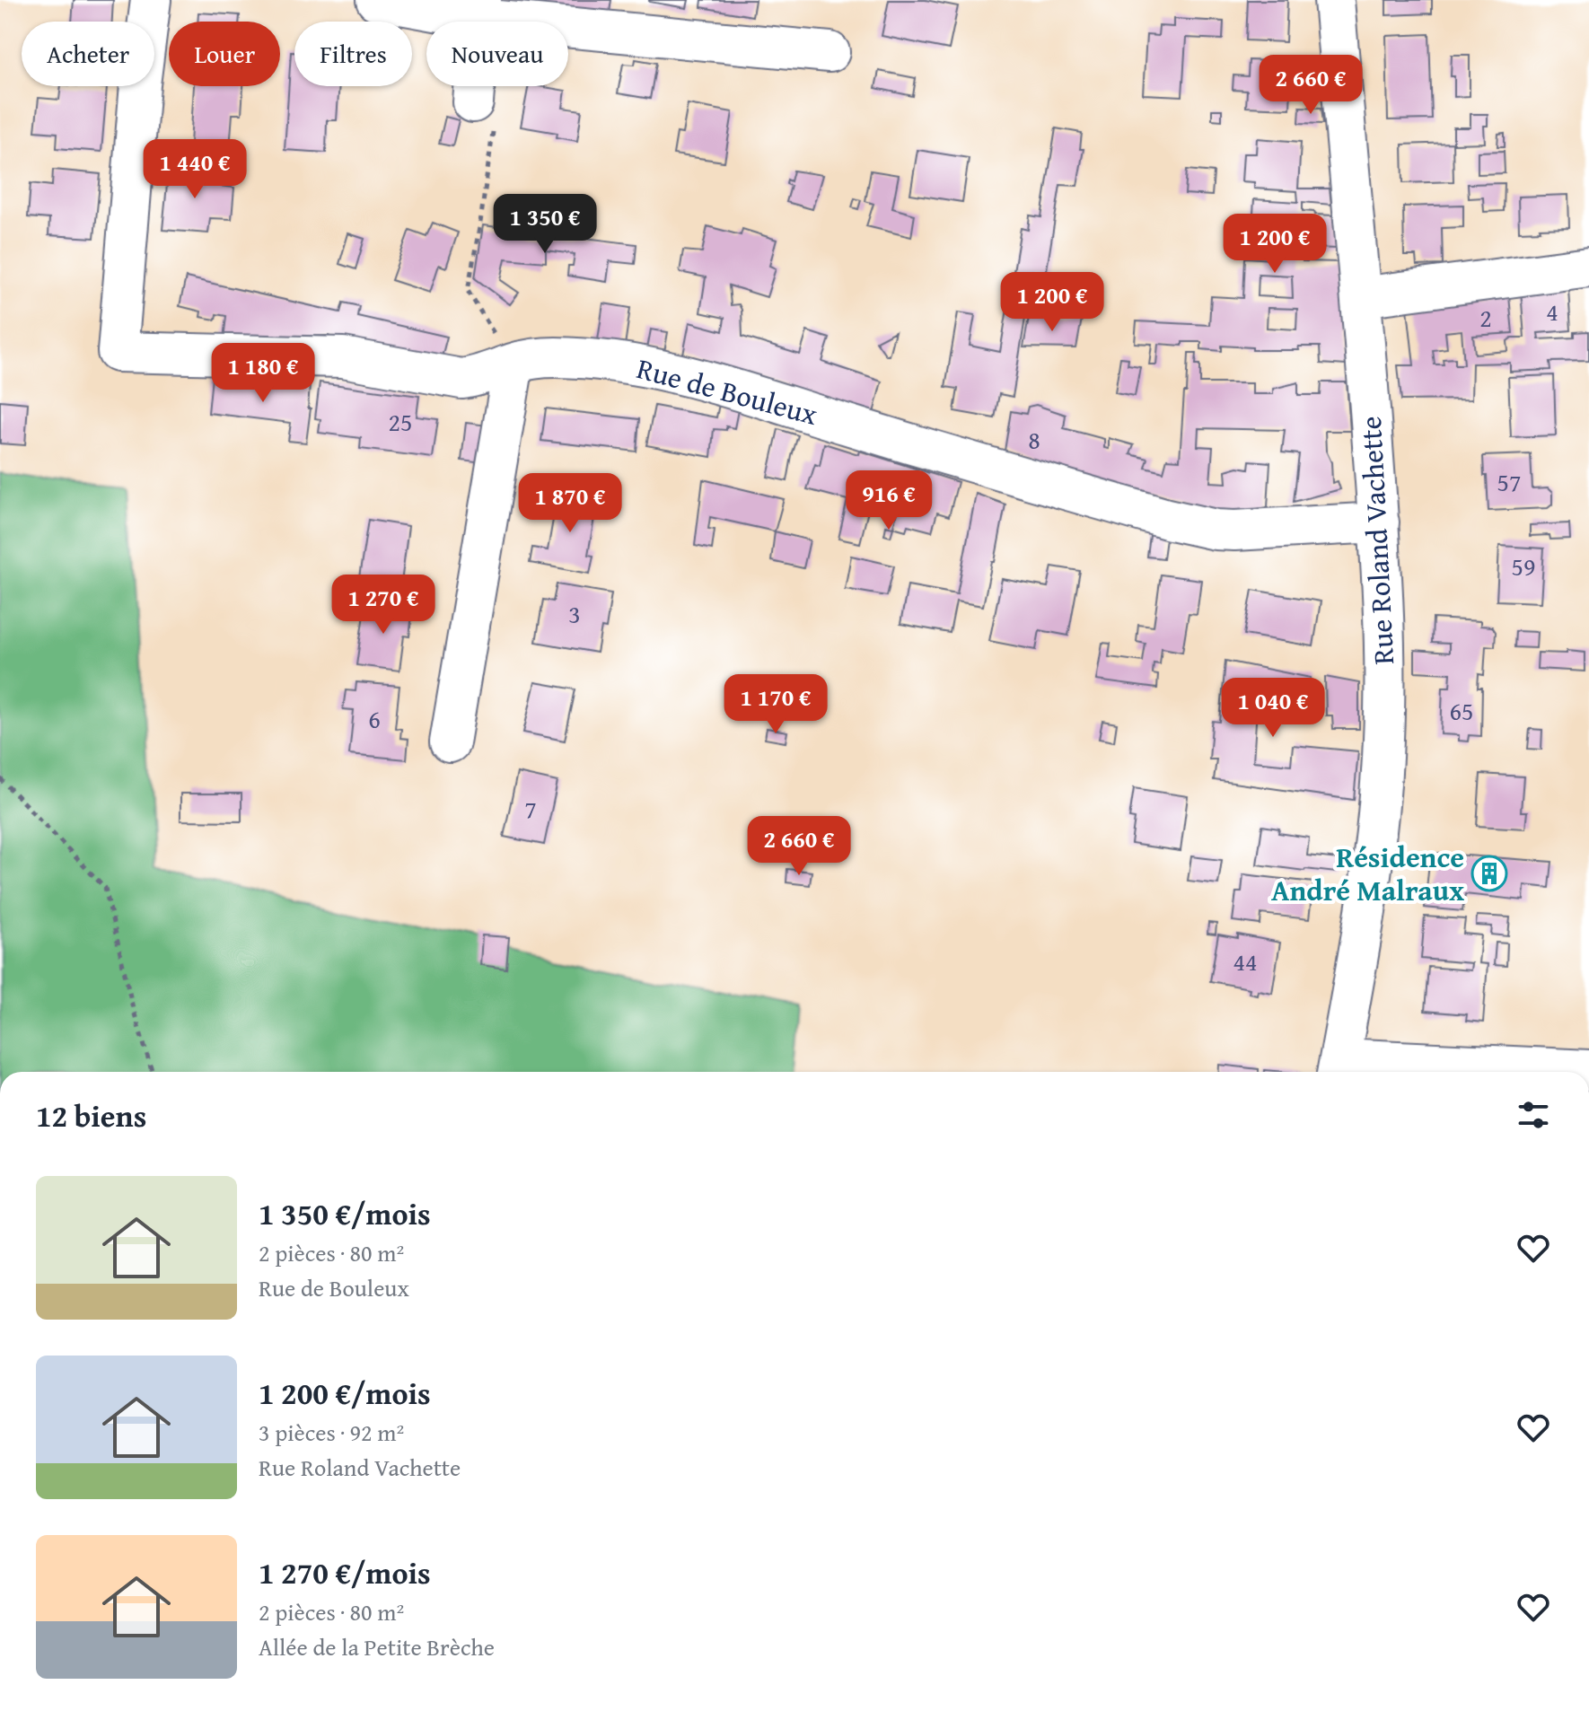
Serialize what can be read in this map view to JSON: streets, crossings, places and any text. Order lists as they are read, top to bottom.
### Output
{
  "streets": {
    "street": ["Rue de Bouleux", "Rue Roland Vachette"]
  },
  "crossings": [
    ["Rue de Bouleux", "Rue Roland Vachette"]
  ],
  "places": {
    "building": ["Résidence André Malraux"]
  },
  "house_numbers": [
    "4",
    "2",
    "25",
    "8",
    "57",
    "59",
    "3",
    "65",
    "6",
    "7",
    "44"
  ],
  "page": {
    "chip": [
      "Acheter",
      "Louer",
      "Filtres",
      "Nouveau"
    ],
    "price": [
      "2 660 €",
      "1 440 €",
      "1 350 €",
      "1 200 €",
      "1 200 €",
      "1 180 €",
      "916 €",
      "1 870 €",
      "1 270 €",
      "1 170 €",
      "1 040 €",
      "2 660 €"
    ],
    "heading": "12 biens",
    "list": [
      {
        "name": "1 350 €/mois",
        "note": "2 pièces · 80 m² · Rue de Bouleux"
      },
      {
        "name": "1 200 €/mois",
        "note": "3 pièces · 92 m² · Rue Roland Vachette"
      },
      {
        "name": "1 270 €/mois",
        "note": "2 pièces · 80 m² · Allée de la Petite Brèche"
      }
    ]
  }
}
